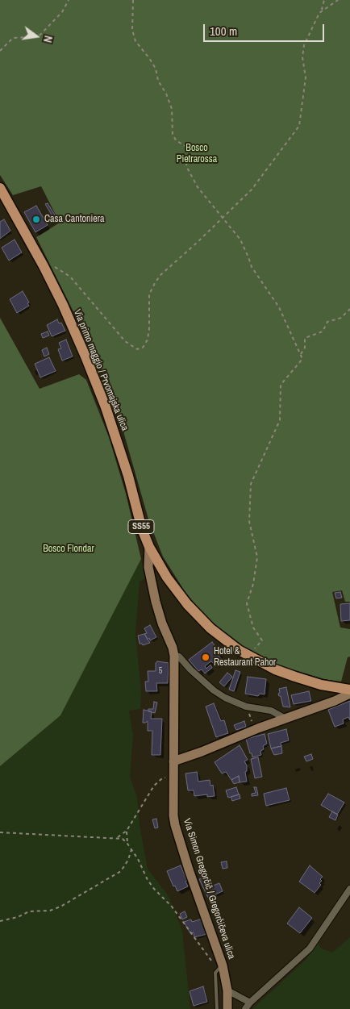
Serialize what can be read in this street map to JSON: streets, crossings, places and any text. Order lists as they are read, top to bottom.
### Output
{
  "streets": {
    "main road": ["Via primo maggio / Prvomajska ulica", "SS55", "Via Simon Gregorčič / Gregorčičeva ulica"]
  },
  "crossings": [
    ["Via primo maggio / Prvomajska ulica", "Via Simon Gregorčič / Gregorčičeva ulica"]
  ],
  "parks": ["Bosco Pietrarossa", "Bosco Flondar"],
  "places": ["Casa Cantoniera", "Hotel & Restaurant Pahor"],
  "house_numbers": ["5"],
  "scale_bar": "100 m",
  "north": "right"
}
